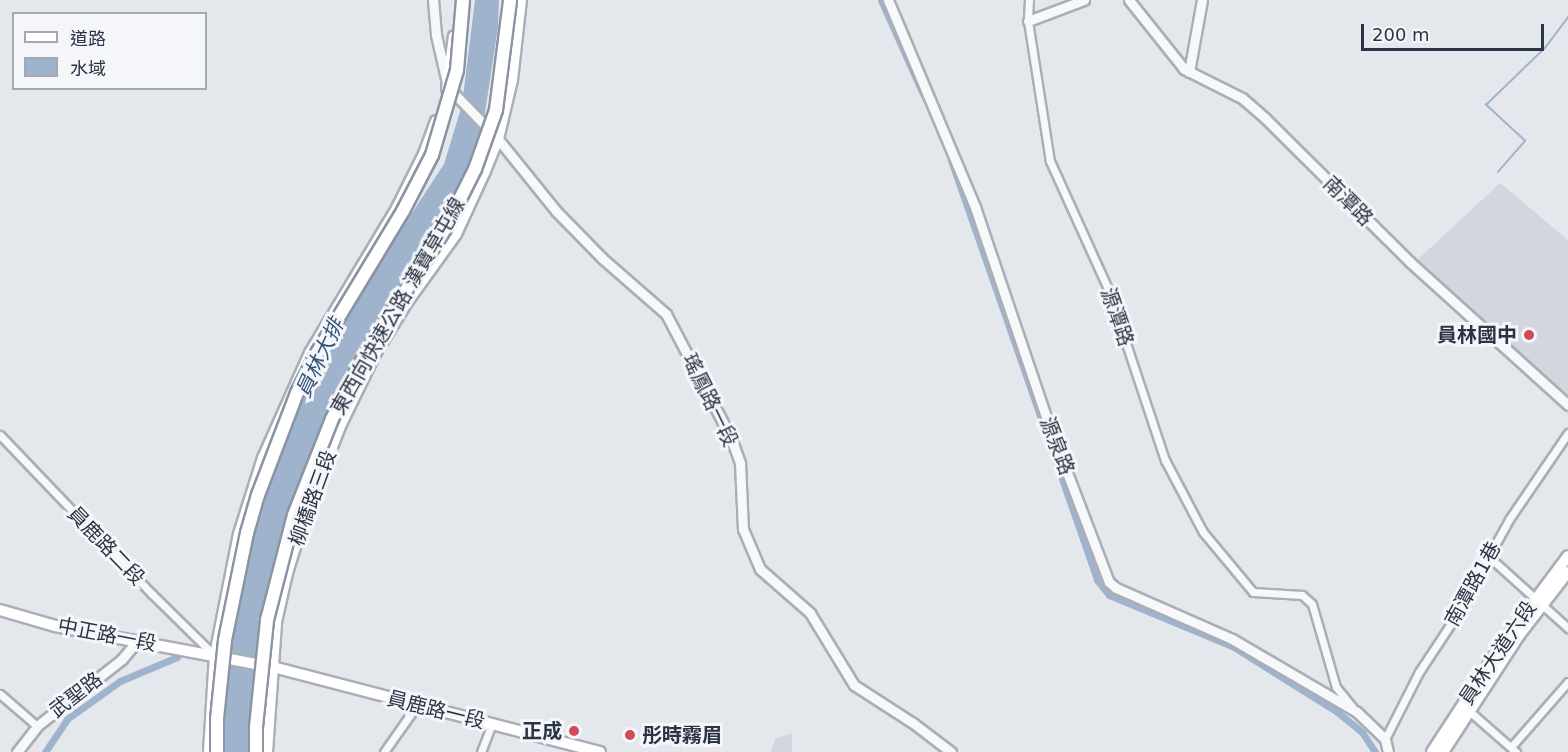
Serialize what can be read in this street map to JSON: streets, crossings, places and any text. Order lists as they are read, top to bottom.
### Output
{
  "streets": {
    "highway": ["東西向快速公路 漢寶草屯線"],
    "main road": [
      "柳橋路三段",
      "中正路一段",
      "員林大道六段",
      "員鹿路一段"
    ],
    "street": [
      "南潭路",
      "源潭路",
      "瑤鳳路一段",
      "源泉路",
      "員鹿路二段",
      "南潭路1巷",
      "武聖路"
    ]
  },
  "crossings": [
    ["源潭路", "源泉路"],
    ["瑤鳳路一段", "柳橋路三段"],
    ["源泉路", "南潭路1巷"],
    ["柳橋路三段", "員鹿路一段"],
    ["員鹿路二段", "中正路一段"],
    ["中正路一段", "武聖路"],
    ["中正路一段", "員鹿路一段"]
  ],
  "water": ["員林大排"],
  "places": ["員林國中", "正成", "彤時霧眉"],
  "legend": ["道路", "水域"],
  "scale_bar": "200 m"
}
